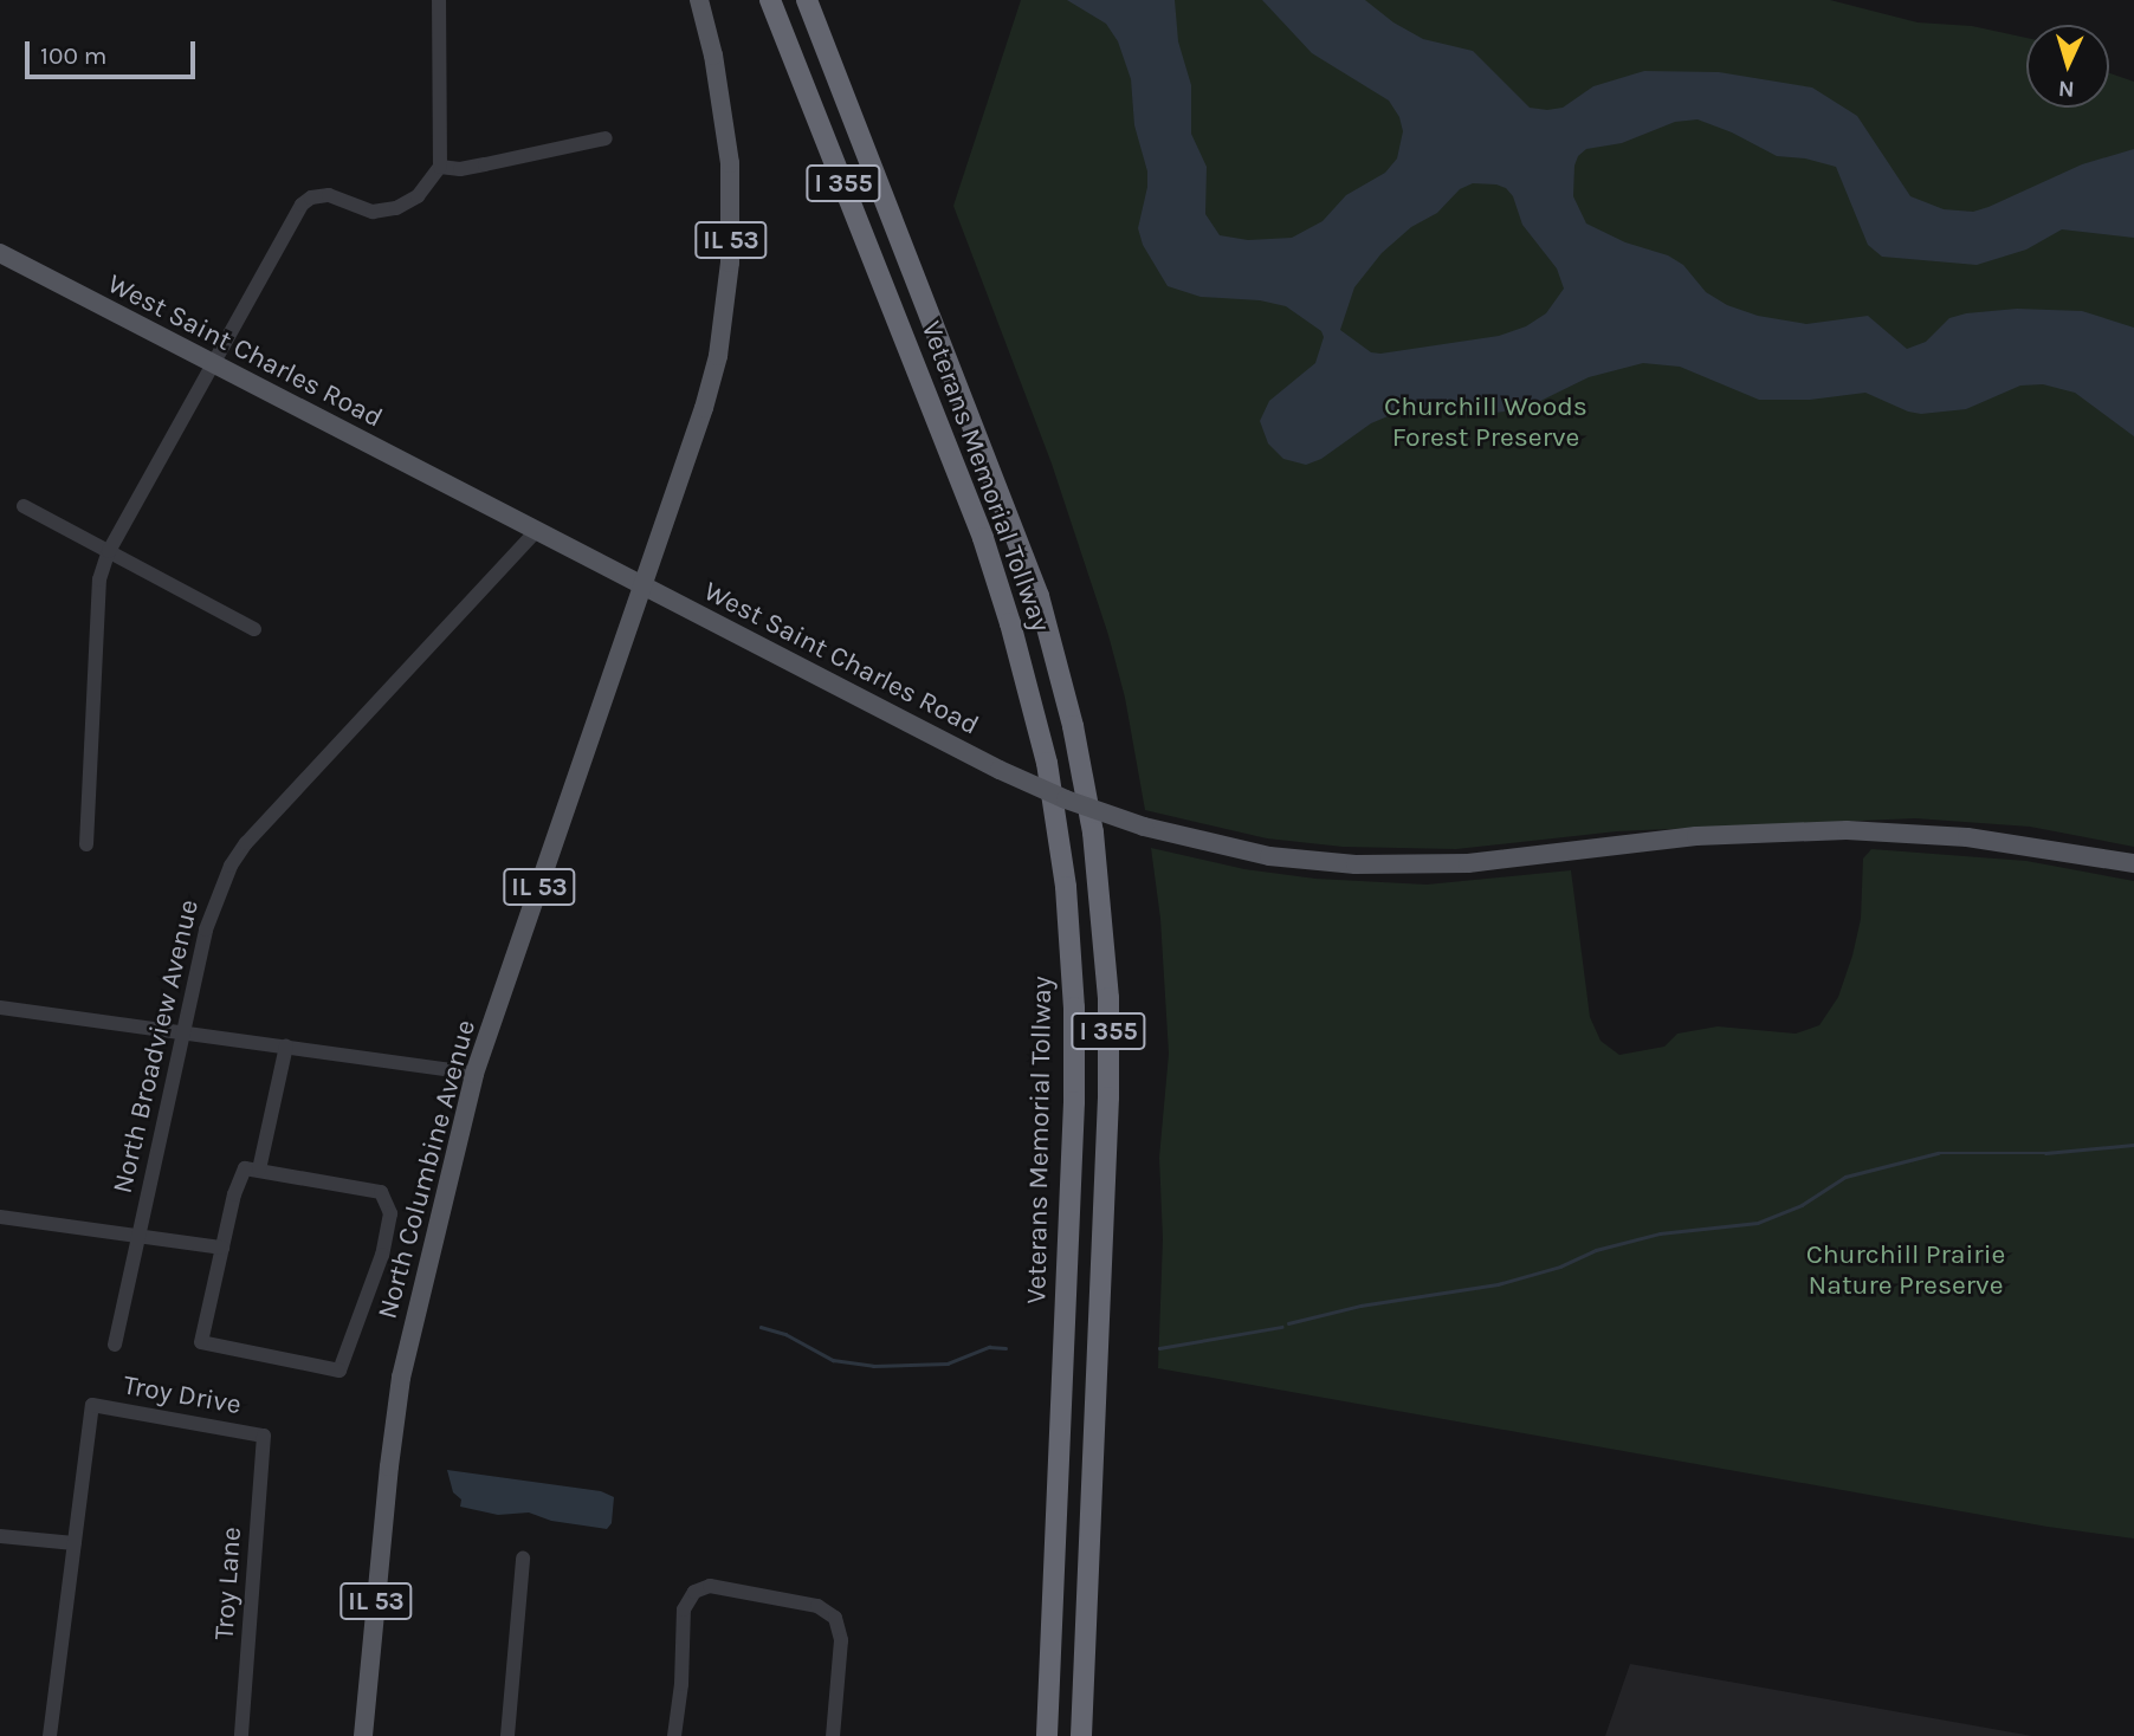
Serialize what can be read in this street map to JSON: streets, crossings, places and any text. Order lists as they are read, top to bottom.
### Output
{
  "streets": {
    "highway": ["I 355", "Veterans Memorial Tollway"],
    "main road": ["IL 53", "West Saint Charles Road", "North Columbine Avenue"],
    "street": ["North Broadview Avenue", "Troy Drive", "Troy Lane"]
  },
  "crossings": [
    ["IL 53", "West Saint Charles Road"],
    ["IL 53", "North Columbine Avenue"],
    ["West Saint Charles Road", "North Broadview Avenue"],
    ["West Saint Charles Road", "North Columbine Avenue"],
    ["Troy Drive", "Troy Lane"]
  ],
  "parks": ["Churchill Woods Forest Preserve", "Churchill Prairie Nature Preserve"],
  "scale_bar": "100 m",
  "north": "bottom"
}
